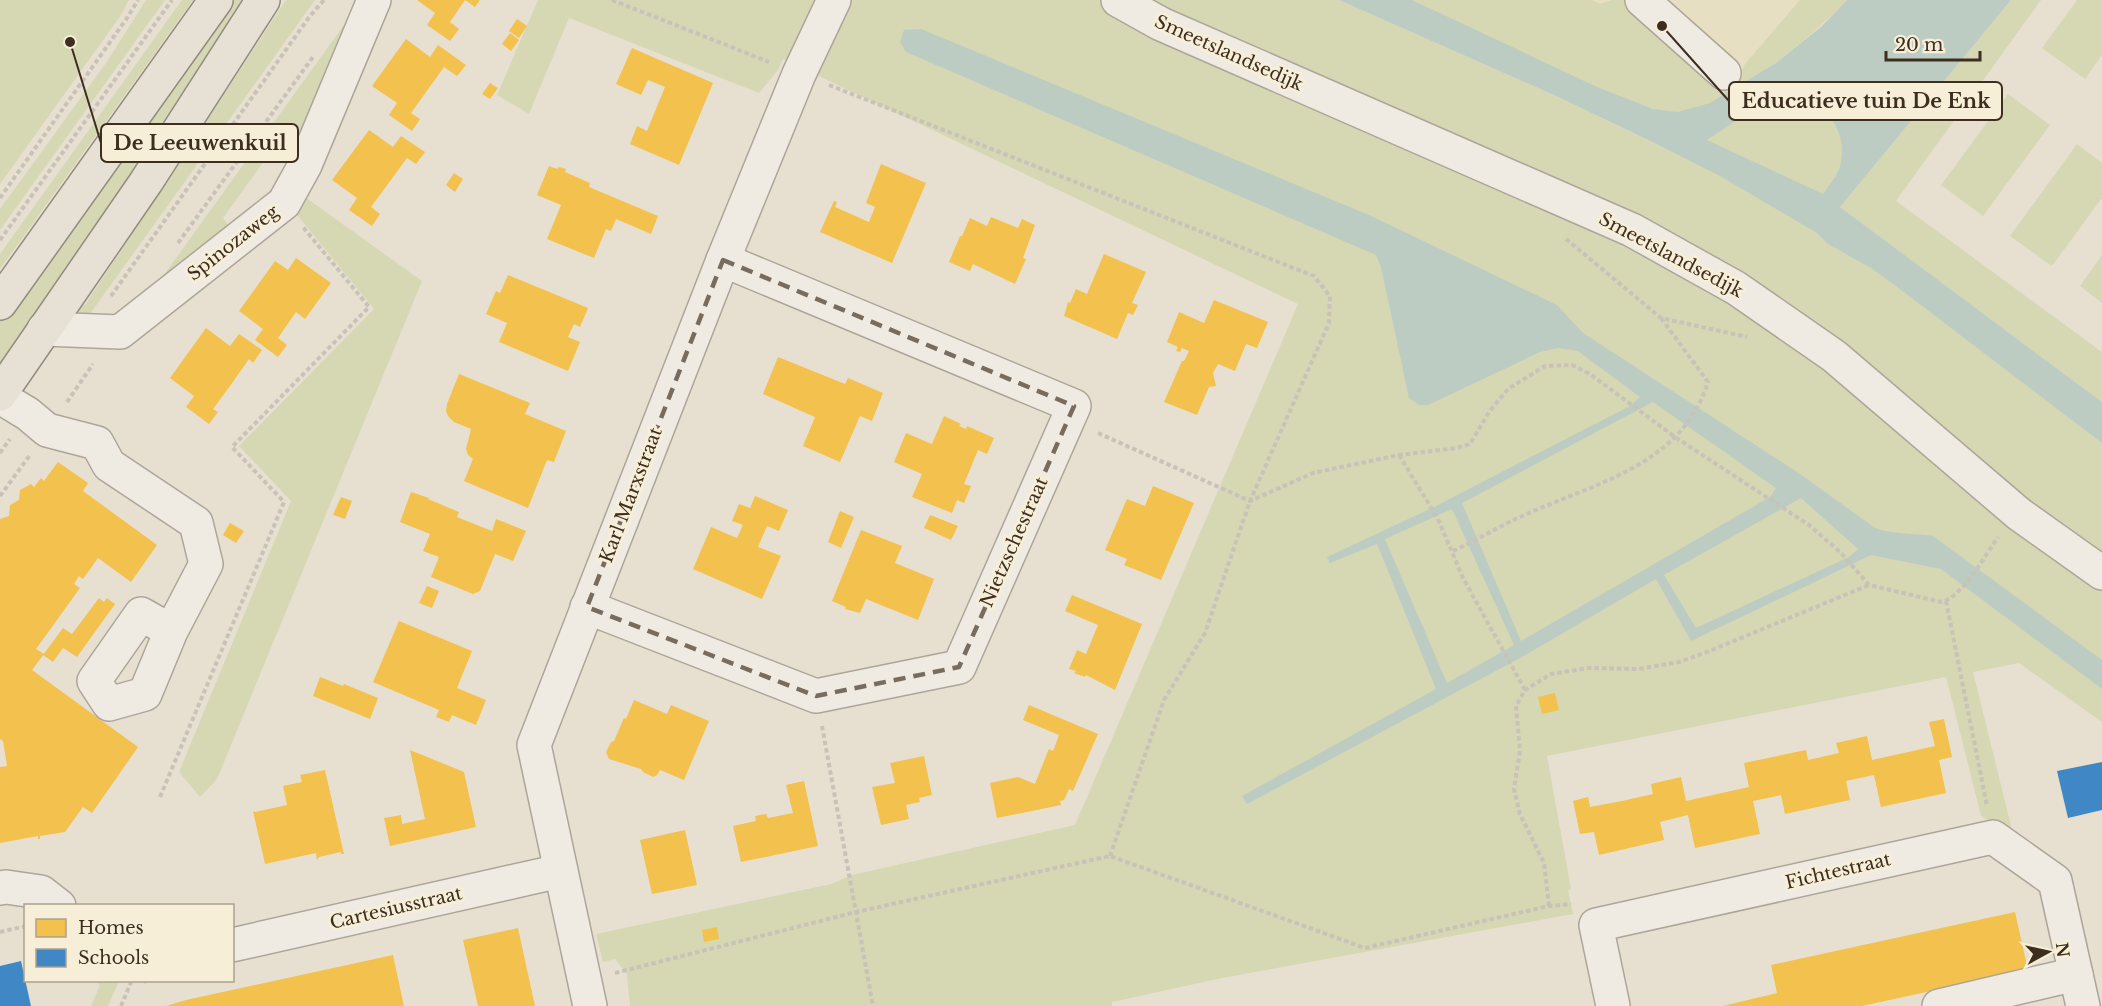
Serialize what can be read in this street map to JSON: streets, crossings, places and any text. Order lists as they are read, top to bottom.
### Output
{
  "streets": {
    "street": [
      "Smeetslandsedijk",
      "Spinozaweg",
      "Karl Marxstraat",
      "Nietzschestraat",
      "Fichtestraat",
      "Cartesiusstraat"
    ]
  },
  "crossings": [
    ["Karl Marxstraat", "Cartesiusstraat"]
  ],
  "places": ["Educatieve tuin De Enk", "De Leeuwenkuil"],
  "legend": ["Homes", "Schools"],
  "scale_bar": "20 m",
  "north": "right"
}
